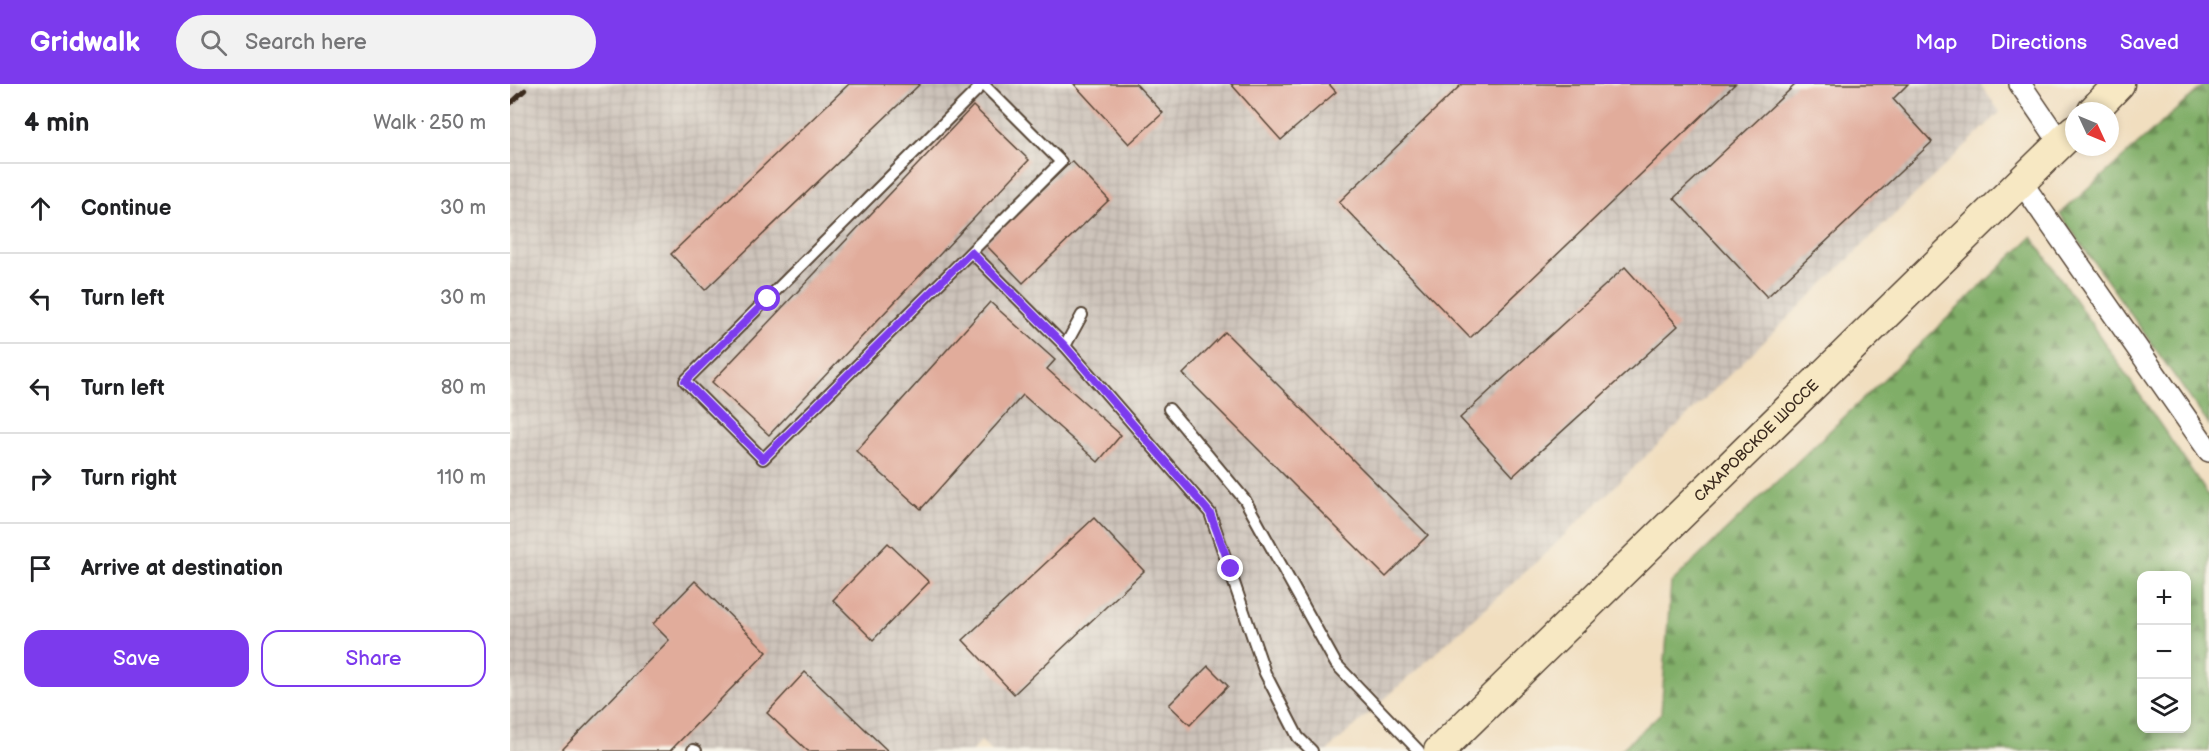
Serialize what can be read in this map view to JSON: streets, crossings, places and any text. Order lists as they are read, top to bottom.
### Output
{
  "streets": {
    "main road": ["САХАРОВСКОЕ ШОССЕ"]
  },
  "north": "bottom right",
  "page": {
    "header": "Gridwalk",
    "search": "Search here",
    "nav": ["Map", "Directions", "Saved"],
    "heading": ["4 min", "Walk · 250 m"],
    "list": [
      ["Continue", "30 m"],
      ["Turn left", "30 m"],
      ["Turn left", "80 m"],
      ["Turn right", "110 m"],
      "Arrive at destination"
    ],
    "map_buttons": ["+", "−"],
    "buttons": ["Save", "Share"]
  }
}
